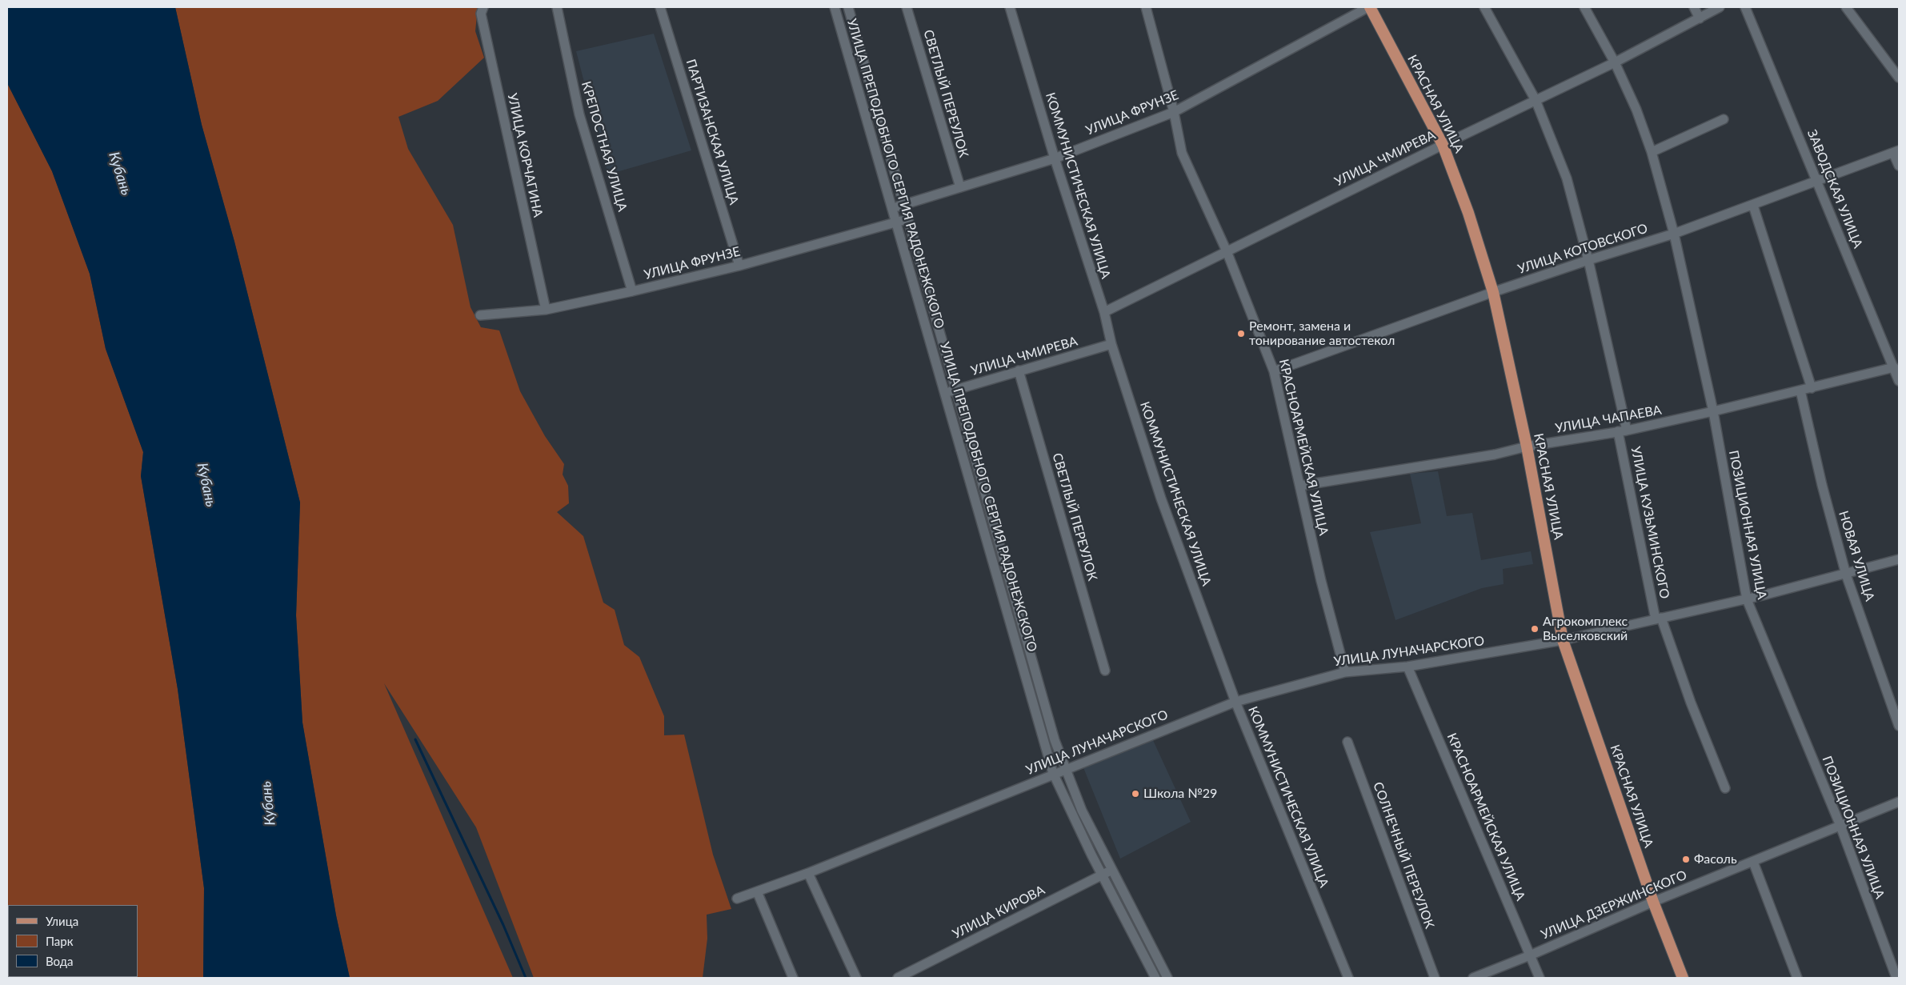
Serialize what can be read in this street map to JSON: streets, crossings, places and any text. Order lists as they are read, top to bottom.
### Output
{
  "streets": {
    "main road": ["КРАСНАЯ УЛИЦА"],
    "street": [
      "СВЕТЛЫЙ ПЕРЕУЛОК",
      "УЛИЦА ФРУНЗЕ",
      "ПАРТИЗАНСКАЯ УЛИЦА",
      "КРЕПОСТНАЯ УЛИЦА",
      "УЛИЦА КОРЧАГИНА",
      "УЛИЦА ЧМИРЕВА",
      "УЛИЦА ПРЕПОДОБНОГО СЕРГИЯ РАДОНЕЖСКОГО",
      "КОММУНИСТИЧЕСКАЯ УЛИЦА",
      "ЗАВОДСКАЯ УЛИЦА",
      "УЛИЦА КОТОВСКОГО",
      "УЛИЦА ЧАПАЕВА",
      "КРАСНОАРМЕЙСКАЯ УЛИЦА",
      "УЛИЦА КУЗЬМИНСКОГО",
      "ПОЗИЦИОННАЯ УЛИЦА",
      "НОВАЯ УЛИЦА",
      "УЛИЦА ЛУНАЧАРСКОГО",
      "СОЛНЕЧНЫЙ ПЕРЕУЛОК",
      "УЛИЦА ДЗЕРЖИНСКОГО",
      "УЛИЦА КИРОВА"
    ]
  },
  "crossings": [
    ["СВЕТЛЫЙ ПЕРЕУЛОК", "УЛИЦА ФРУНЗЕ"],
    ["СВЕТЛЫЙ ПЕРЕУЛОК", "УЛИЦА ЧМИРЕВА"],
    ["КРАСНАЯ УЛИЦА", "УЛИЦА ФРУНЗЕ"],
    ["КРАСНАЯ УЛИЦА", "УЛИЦА ЧМИРЕВА"],
    ["КРАСНАЯ УЛИЦА", "УЛИЦА КОТОВСКОГО"],
    ["КРАСНАЯ УЛИЦА", "УЛИЦА ЧАПАЕВА"],
    ["КРАСНАЯ УЛИЦА", "УЛИЦА ЛУНАЧАРСКОГО"],
    ["КРАСНАЯ УЛИЦА", "УЛИЦА ДЗЕРЖИНСКОГО"],
    ["УЛИЦА ФРУНЗЕ", "ПАРТИЗАНСКАЯ УЛИЦА"],
    ["УЛИЦА ФРУНЗЕ", "КРЕПОСТНАЯ УЛИЦА"],
    ["УЛИЦА ФРУНЗЕ", "УЛИЦА КОРЧАГИНА"],
    ["УЛИЦА ФРУНЗЕ", "УЛИЦА ПРЕПОДОБНОГО СЕРГИЯ РАДОНЕЖСКОГО"],
    ["УЛИЦА ФРУНЗЕ", "КОММУНИСТИЧЕСКАЯ УЛИЦА"],
    ["УЛИЦА ФРУНЗЕ", "КРАСНОАРМЕЙСКАЯ УЛИЦА"],
    ["УЛИЦА ЧМИРЕВА", "УЛИЦА ПРЕПОДОБНОГО СЕРГИЯ РАДОНЕЖСКОГО"],
    ["УЛИЦА ЧМИРЕВА", "КОММУНИСТИЧЕСКАЯ УЛИЦА"],
    ["УЛИЦА ЧМИРЕВА", "КРАСНОАРМЕЙСКАЯ УЛИЦА"],
    ["УЛИЦА ЧМИРЕВА", "УЛИЦА КУЗЬМИНСКОГО"],
    ["УЛИЦА ЧМИРЕВА", "ПОЗИЦИОННАЯ УЛИЦА"],
    ["УЛИЦА ПРЕПОДОБНОГО СЕРГИЯ РАДОНЕЖСКОГО", "УЛИЦА ЛУНАЧАРСКОГО"],
    ["УЛИЦА ПРЕПОДОБНОГО СЕРГИЯ РАДОНЕЖСКОГО", "УЛИЦА КИРОВА"],
    ["КОММУНИСТИЧЕСКАЯ УЛИЦА", "УЛИЦА ЛУНАЧАРСКОГО"],
    ["ЗАВОДСКАЯ УЛИЦА", "УЛИЦА КОТОВСКОГО"],
    ["ЗАВОДСКАЯ УЛИЦА", "УЛИЦА ЧАПАЕВА"],
    ["УЛИЦА КОТОВСКОГО", "КРАСНОАРМЕЙСКАЯ УЛИЦА"],
    ["УЛИЦА КОТОВСКОГО", "УЛИЦА КУЗЬМИНСКОГО"],
    ["УЛИЦА КОТОВСКОГО", "ПОЗИЦИОННАЯ УЛИЦА"],
    ["УЛИЦА ЧАПАЕВА", "КРАСНОАРМЕЙСКАЯ УЛИЦА"],
    ["УЛИЦА ЧАПАЕВА", "УЛИЦА КУЗЬМИНСКОГО"],
    ["УЛИЦА ЧАПАЕВА", "ПОЗИЦИОННАЯ УЛИЦА"],
    ["УЛИЦА ЧАПАЕВА", "НОВАЯ УЛИЦА"],
    ["КРАСНОАРМЕЙСКАЯ УЛИЦА", "УЛИЦА ЛУНАЧАРСКОГО"],
    ["КРАСНОАРМЕЙСКАЯ УЛИЦА", "УЛИЦА ДЗЕРЖИНСКОГО"],
    ["УЛИЦА КУЗЬМИНСКОГО", "УЛИЦА ЛУНАЧАРСКОГО"],
    ["ПОЗИЦИОННАЯ УЛИЦА", "УЛИЦА ЛУНАЧАРСКОГО"],
    ["ПОЗИЦИОННАЯ УЛИЦА", "УЛИЦА ДЗЕРЖИНСКОГО"],
    ["НОВАЯ УЛИЦА", "УЛИЦА ЛУНАЧАРСКОГО"]
  ],
  "water": ["Кубань"],
  "places": [
    "Ремонт, замена и тонирование автостекол",
    "Агрокомплекс Выселковский",
    "Школа №29",
    "Фасоль"
  ],
  "legend": ["Улица", "Парк", "Вода"]
}
